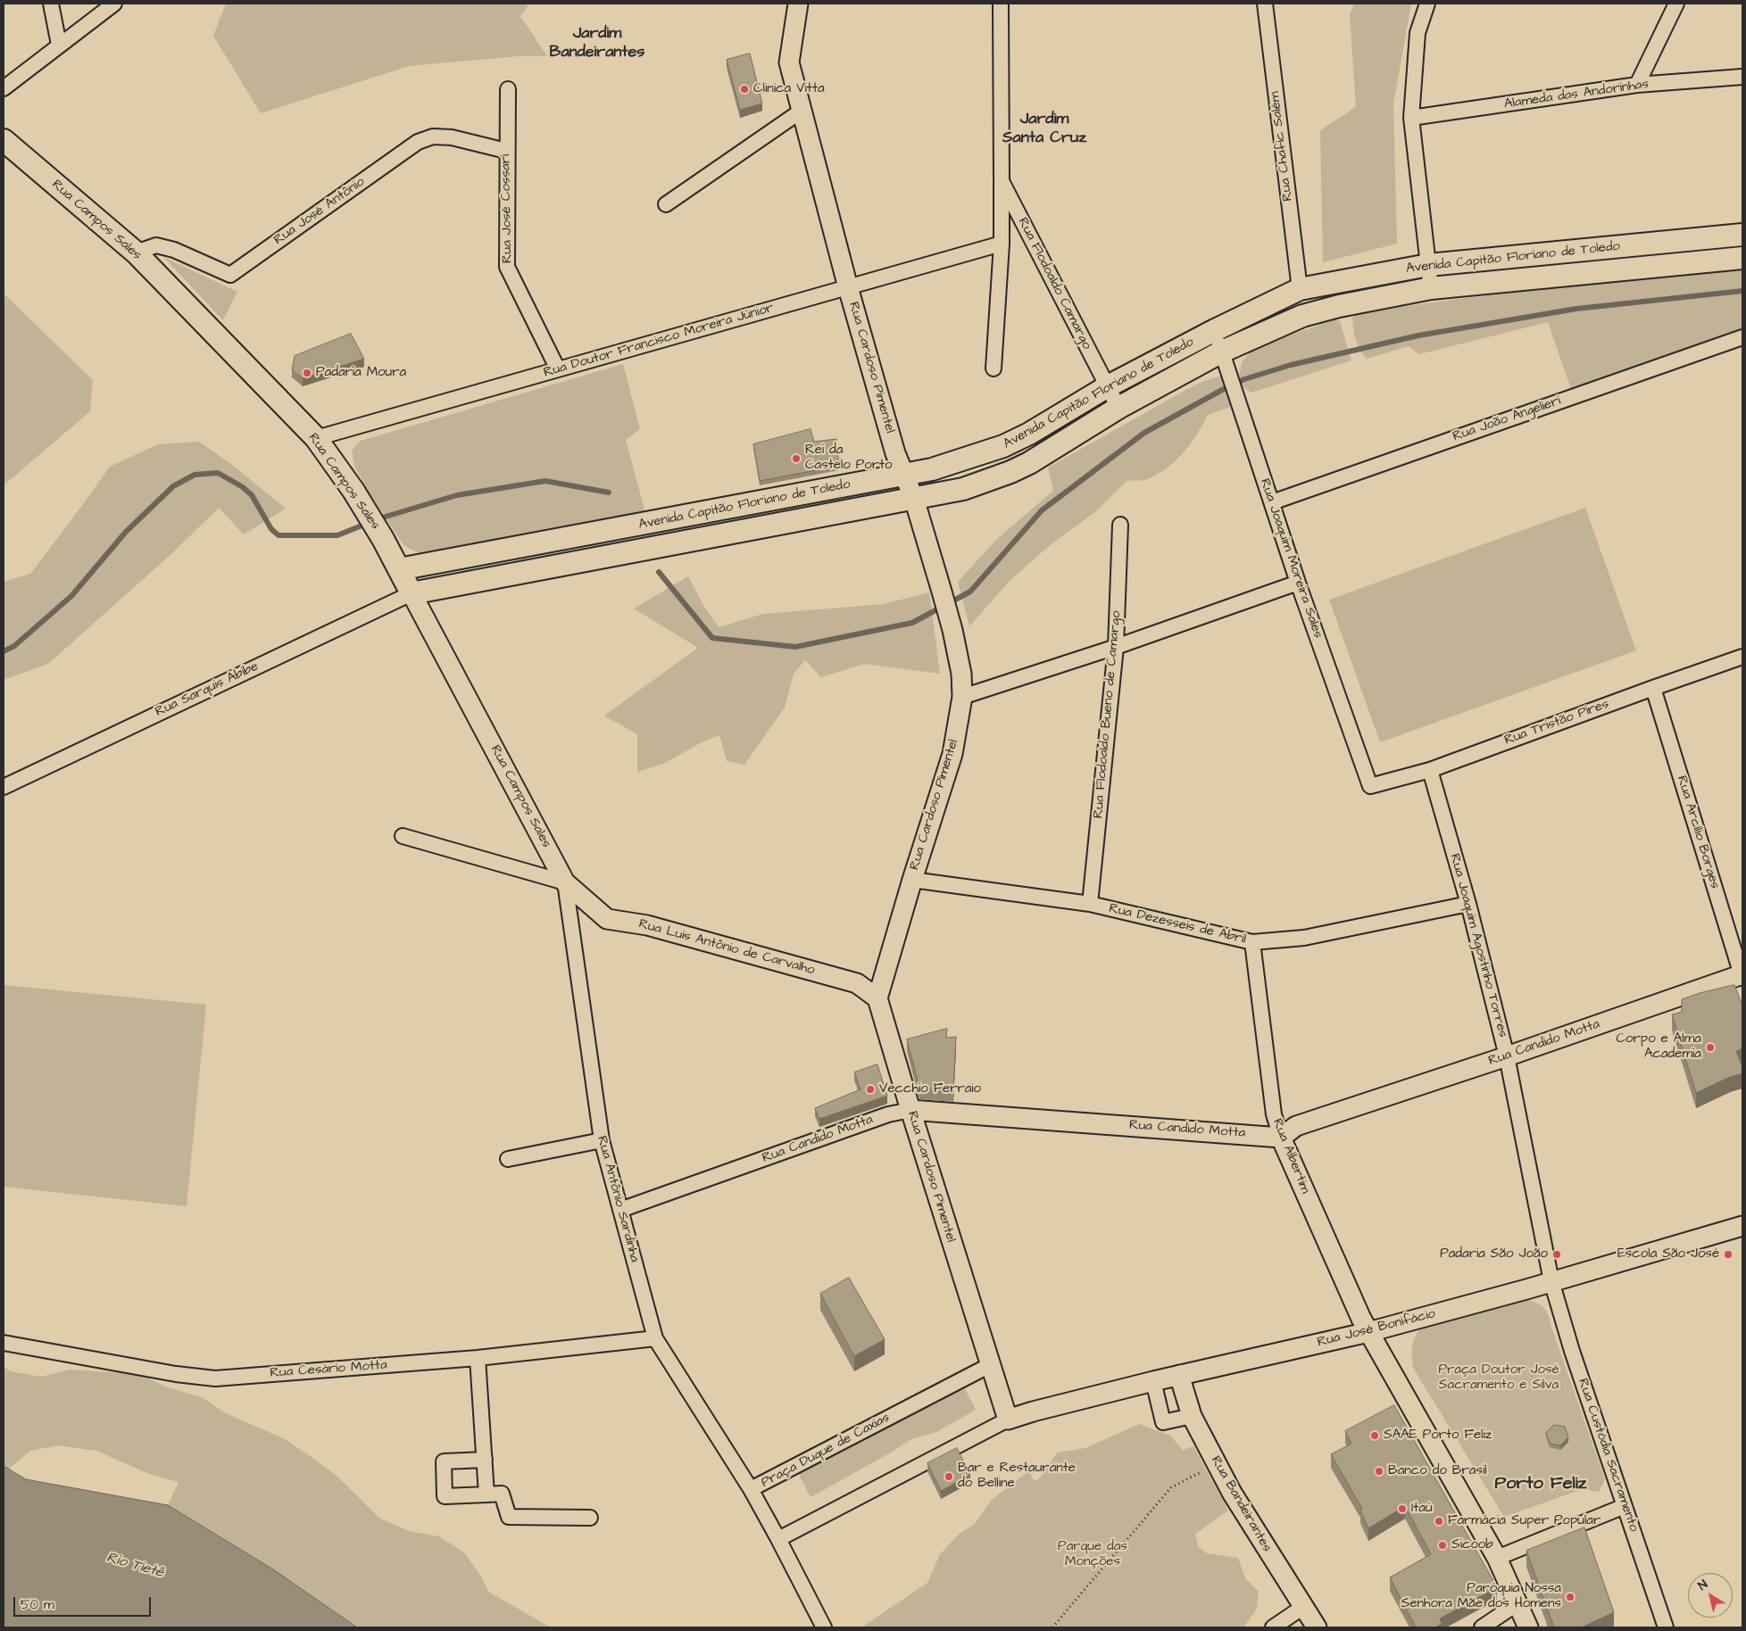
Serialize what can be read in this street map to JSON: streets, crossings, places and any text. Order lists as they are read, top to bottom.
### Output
{
  "streets": {
    "main road": ["Rua Campos Sales", "Avenida Capitão Floriano de Toledo"],
    "street": [
      "Alameda das Andorinhas",
      "Rua Chafic Salém",
      "Rua José Cossari",
      "Rua José Antônio",
      "Rua Flodoaldo Camargo",
      "Rua Doutor Francisco Moreira Júnior",
      "Rua Cardoso Pimentel",
      "Rua João Angelieri",
      "Rua Joaquim Moreira Sales",
      "Rua Sarquis Abibe",
      "Rua Flodoaldo Bueno de Camargo",
      "Rua Tristão Pires",
      "Rua Arcílio Borges",
      "Rua Dezesseis de Abril",
      "Rua Joaquim Agostinho Torres",
      "Rua Luis Antônio de Carvalho",
      "Rua Candido Motta",
      "Rua Albertim",
      "Rua Antônio Sardinha",
      "Rua José Bonifácio",
      "Rua Cesário Motta",
      "Praça Duque de Caxias",
      "Rua Custódia Sacramento",
      "Rua Bandeirantes"
    ]
  },
  "crossings": [
    ["Rua Chafic Salém", "Avenida Capitão Floriano de Toledo"],
    ["Rua José Cossari", "Rua José Antônio"],
    ["Rua José Cossari", "Rua Doutor Francisco Moreira Júnior"],
    ["Rua José Antônio", "Rua Campos Sales"],
    ["Rua Campos Sales", "Avenida Capitão Floriano de Toledo"],
    ["Rua Campos Sales", "Rua Doutor Francisco Moreira Júnior"],
    ["Rua Campos Sales", "Rua Sarquis Abibe"],
    ["Rua Campos Sales", "Rua Luis Antônio de Carvalho"],
    ["Rua Campos Sales", "Rua Antônio Sardinha"],
    ["Avenida Capitão Floriano de Toledo", "Rua Flodoaldo Camargo"],
    ["Avenida Capitão Floriano de Toledo", "Rua Cardoso Pimentel"],
    ["Avenida Capitão Floriano de Toledo", "Rua Joaquim Moreira Sales"],
    ["Avenida Capitão Floriano de Toledo", "Rua Sarquis Abibe"],
    ["Rua Flodoaldo Camargo", "Rua Doutor Francisco Moreira Júnior"],
    ["Rua Doutor Francisco Moreira Júnior", "Rua Cardoso Pimentel"],
    ["Rua Cardoso Pimentel", "Rua Dezesseis de Abril"],
    ["Rua Cardoso Pimentel", "Rua Luis Antônio de Carvalho"],
    ["Rua Cardoso Pimentel", "Rua Candido Motta"],
    ["Rua Cardoso Pimentel", "Rua José Bonifácio"],
    ["Rua Cardoso Pimentel", "Praça Duque de Caxias"],
    ["Rua João Angelieri", "Rua Joaquim Moreira Sales"],
    ["Rua Joaquim Moreira Sales", "Rua Tristão Pires"],
    ["Rua Flodoaldo Bueno de Camargo", "Rua Dezesseis de Abril"],
    ["Rua Tristão Pires", "Rua Arcílio Borges"],
    ["Rua Tristão Pires", "Rua Joaquim Agostinho Torres"],
    ["Rua Arcílio Borges", "Rua Candido Motta"],
    ["Rua Dezesseis de Abril", "Rua Joaquim Agostinho Torres"],
    ["Rua Dezesseis de Abril", "Rua Albertim"],
    ["Rua Joaquim Agostinho Torres", "Rua Candido Motta"],
    ["Rua Joaquim Agostinho Torres", "Rua José Bonifácio"],
    ["Rua Joaquim Agostinho Torres", "Rua Custódia Sacramento"],
    ["Rua Luis Antônio de Carvalho", "Rua Antônio Sardinha"],
    ["Rua Candido Motta", "Rua Albertim"],
    ["Rua Candido Motta", "Rua Antônio Sardinha"],
    ["Rua Albertim", "Rua José Bonifácio"],
    ["Rua Antônio Sardinha", "Rua Cesário Motta"],
    ["Rua Antônio Sardinha", "Praça Duque de Caxias"],
    ["Rua José Bonifácio", "Rua Custódia Sacramento"],
    ["Rua José Bonifácio", "Rua Bandeirantes"]
  ],
  "districts": ["Jardim Bandeirantes", "Jardim Santa Cruz", "Porto Feliz"],
  "water": ["Rio Tietê"],
  "parks": ["Praça Doutor José Sacramento e Silva", "Parque das Monções"],
  "places": [
    "Clinica Vitta",
    "Padaria Moura",
    "Rei da Castelo Porto",
    "Corpo e Alma Academia",
    "Vecchio Ferraio",
    "Padaria São João",
    "Escola São José",
    "SAAE Porto Feliz",
    "Banco do Brasil",
    "Bar e Restaurante do Belline",
    "Itaú",
    "Farmácia Super Popular",
    "Sicoob",
    "Paróquia Nossa Senhora Mãe dos Homens"
  ],
  "scale_bar": "50 m",
  "north": "top left"
}
